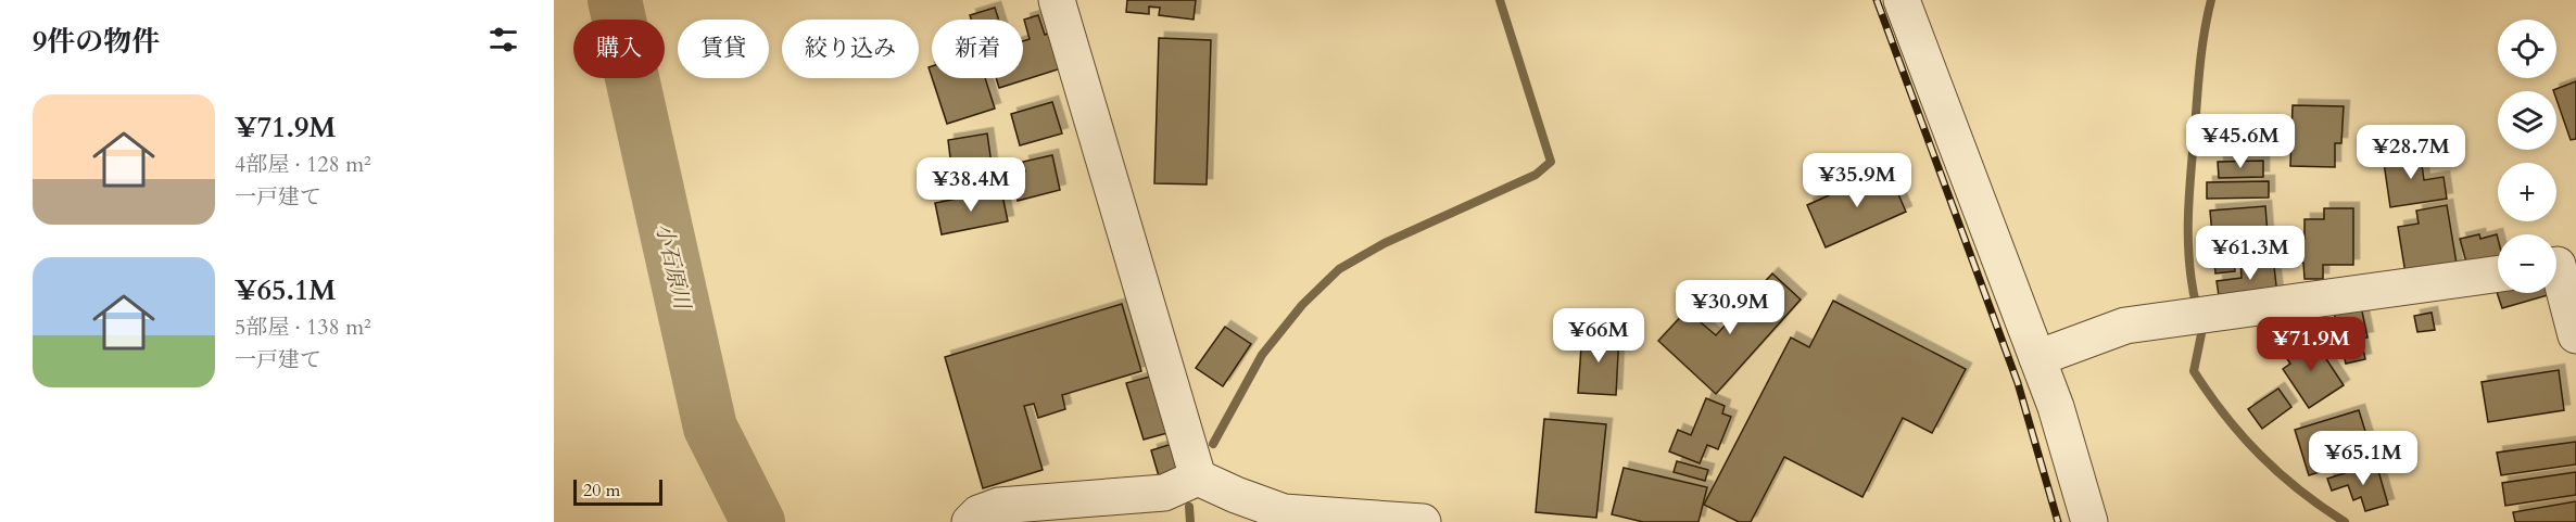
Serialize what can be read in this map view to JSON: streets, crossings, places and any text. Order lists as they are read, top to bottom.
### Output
{
  "water": ["小石原川"],
  "scale_bar": "20 m",
  "page": {
    "heading": "9件の物件",
    "map_buttons": ["+", "−"],
    "chip": [
      "購入",
      "賃貸",
      "絞り込み",
      "新着"
    ],
    "list": [
      {
        "name": "¥71.9M",
        "note": "4部屋 · 128 m² · 一戸建て"
      },
      {
        "name": "¥65.1M",
        "note": "5部屋 · 138 m² · 一戸建て"
      }
    ],
    "price": [
      "¥45.6M",
      "¥28.7M",
      "¥35.9M",
      "¥38.4M",
      "¥61.3M",
      "¥30.9M",
      "¥66M",
      "¥71.9M",
      "¥65.1M"
    ],
    "scale": "20 m"
  }
}
